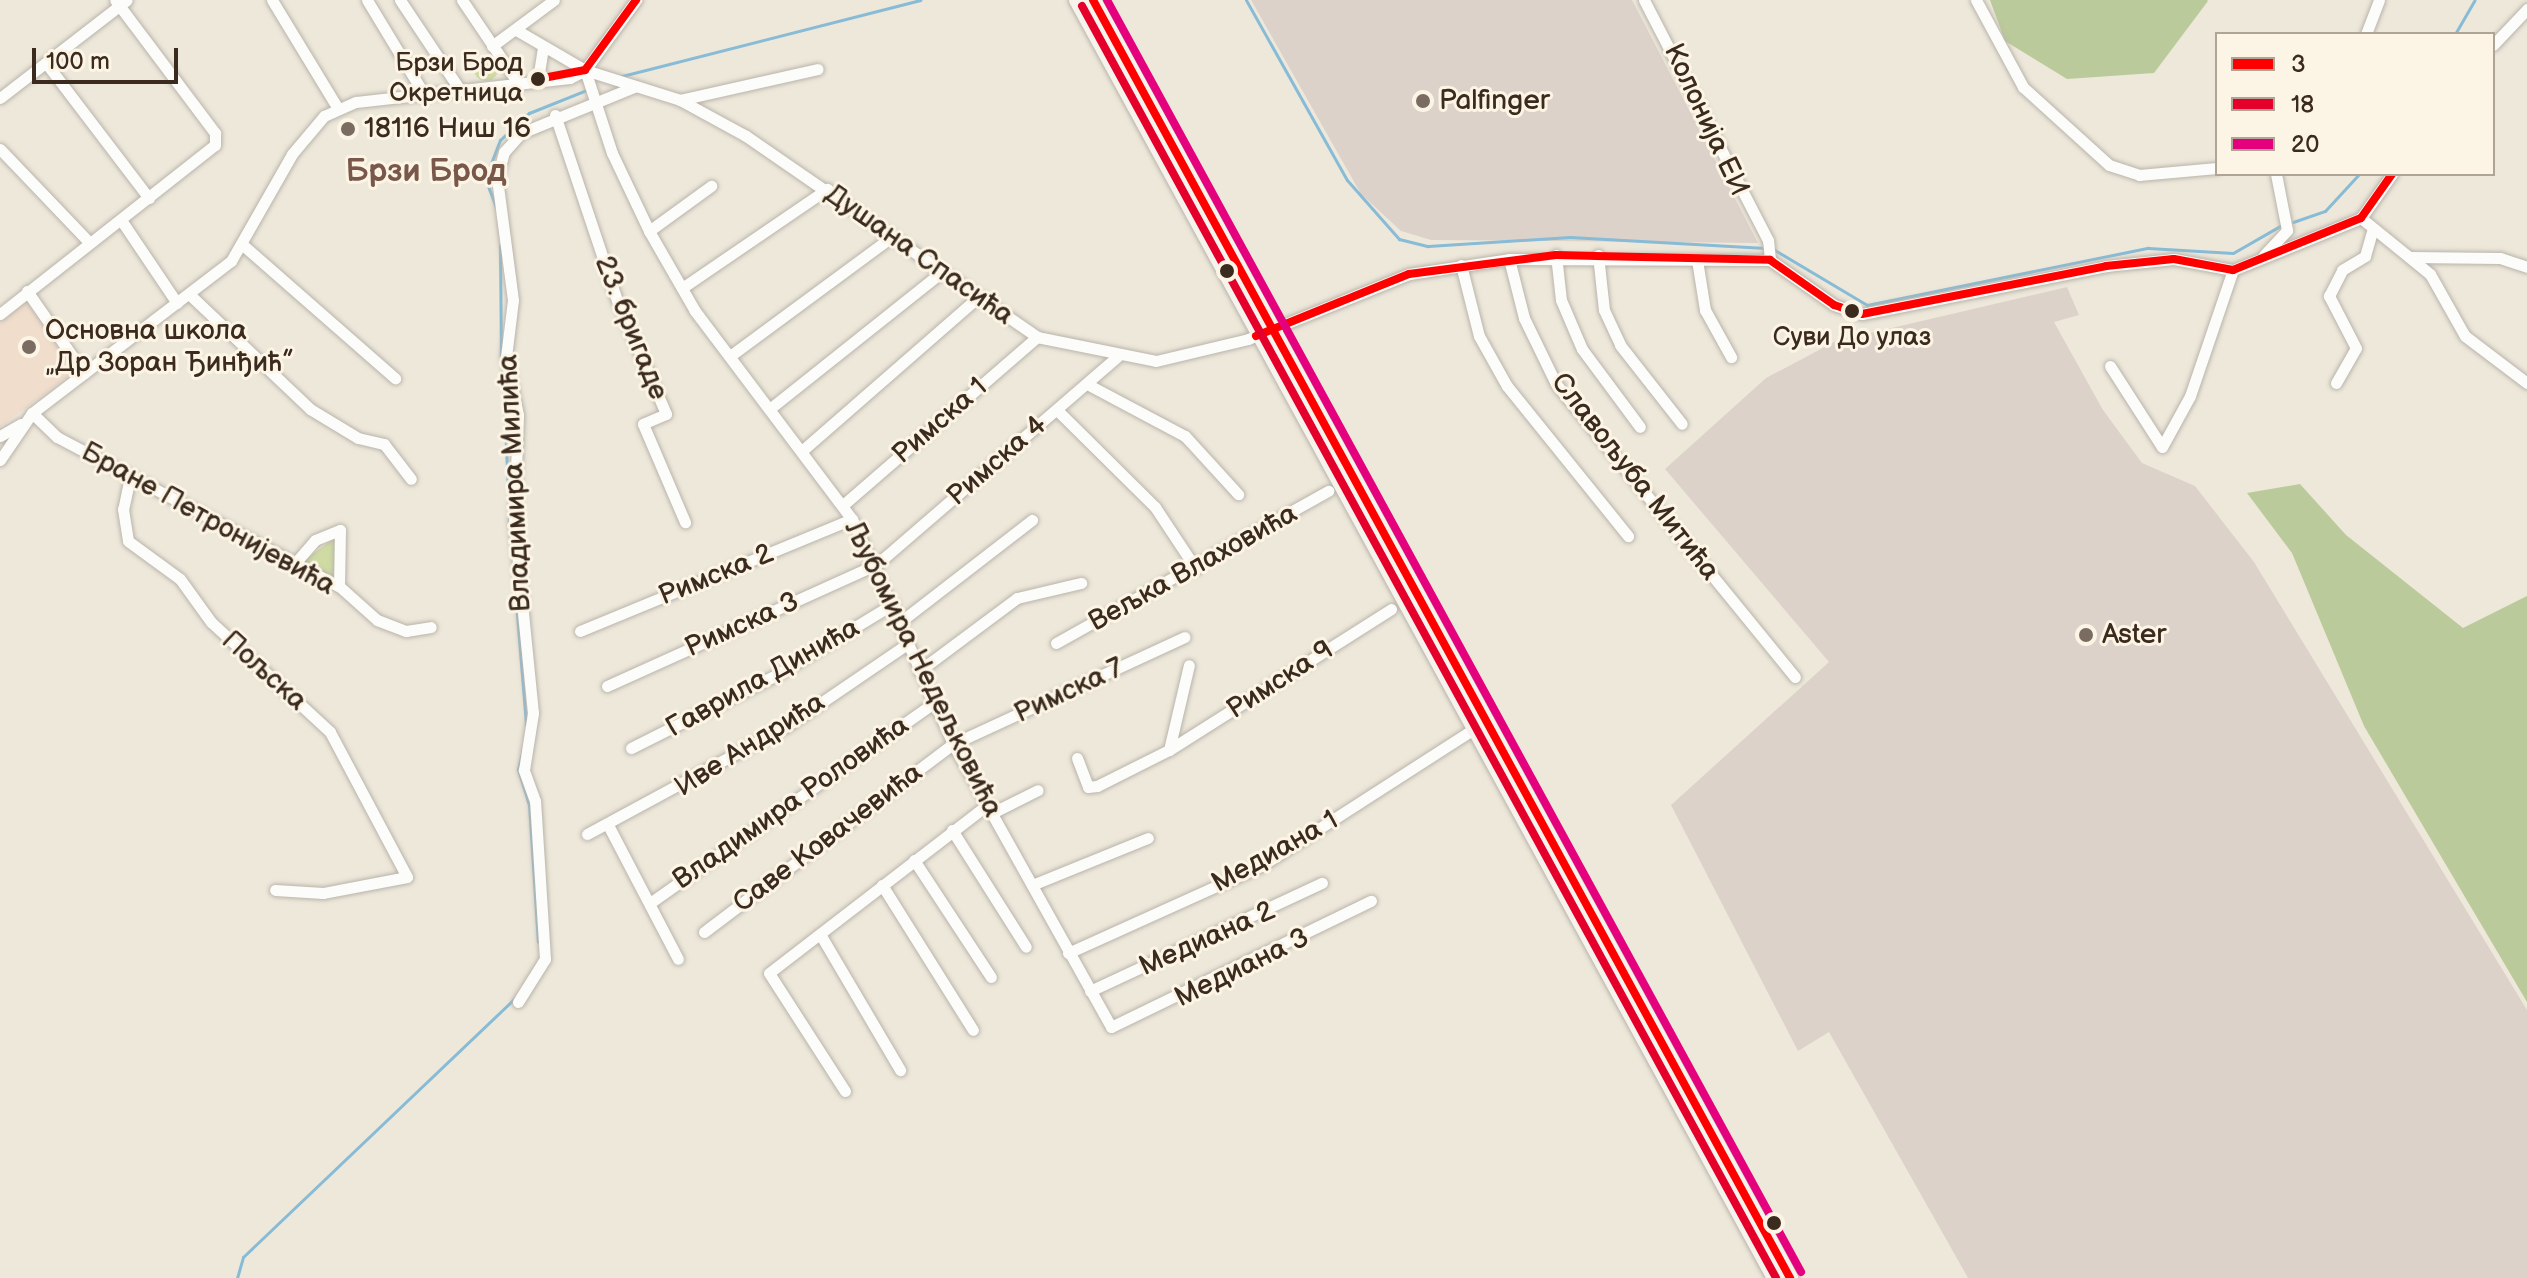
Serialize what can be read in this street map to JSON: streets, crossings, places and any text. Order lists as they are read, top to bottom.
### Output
{
  "streets": {
    "street": [
      "Колонија ЕИ",
      "Душана Спасића",
      "23. бригаде",
      "Римска 1",
      "Римска 4",
      "Славољуба Митића",
      "Владимира Милића",
      "Бране Петронијевића",
      "Вељка Влаховића",
      "Римска 2",
      "Римска 3",
      "Љубомира Недељковића",
      "Пољска",
      "Гаврила Динића",
      "Римска 9",
      "Римска 7",
      "Иве Андрића",
      "Владимира Роловића",
      "Саве Ковачевића",
      "Медиана 1",
      "Медиана 2",
      "Медиана 3"
    ]
  },
  "crossings": [
    ["Колонија ЕИ", "Душана Спасића"],
    ["Душана Спасића", "Римска 1"],
    ["Душана Спасића", "Римска 4"],
    ["Душана Спасића", "Славољуба Митића"],
    ["Душана Спасића", "Владимира Милића"],
    ["Душана Спасића", "Љубомира Недељковића"],
    ["23. бригаде", "Владимира Милића"],
    ["Римска 1", "Љубомира Недељковића"],
    ["Римска 4", "Римска 3"],
    ["Римска 4", "Љубомира Недељковића"],
    ["Владимира Милића", "Љубомира Недељковића"],
    ["Бране Петронијевића", "Пољска"],
    ["Римска 2", "Љубомира Недељковића"],
    ["Римска 3", "Љубомира Недељковића"],
    ["Љубомира Недељковића", "Гаврила Динића"],
    ["Љубомира Недељковића", "Римска 7"],
    ["Љубомира Недељковића", "Иве Андрића"],
    ["Љубомира Недељковића", "Владимира Роловића"],
    ["Љубомира Недељковића", "Саве Ковачевића"],
    ["Љубомира Недељковића", "Медиана 1"],
    ["Љубомира Недељковића", "Медиана 2"],
    ["Љубомира Недељковића", "Медиана 3"],
    ["Римска 7", "Саве Ковачевића"]
  ],
  "districts": ["Брзи Брод"],
  "places": [
    "Брзи Брод Окретница",
    "Palfinger",
    "18116 Ниш 16",
    "Суви До улаз",
    "Основна школа „Др Зоран Ђинђић”",
    "Aster"
  ],
  "lines": ["transit line 3", "transit line 20", "transit line 18"],
  "legend": ["3", "18", "20"],
  "scale_bar": "100 m"
}
